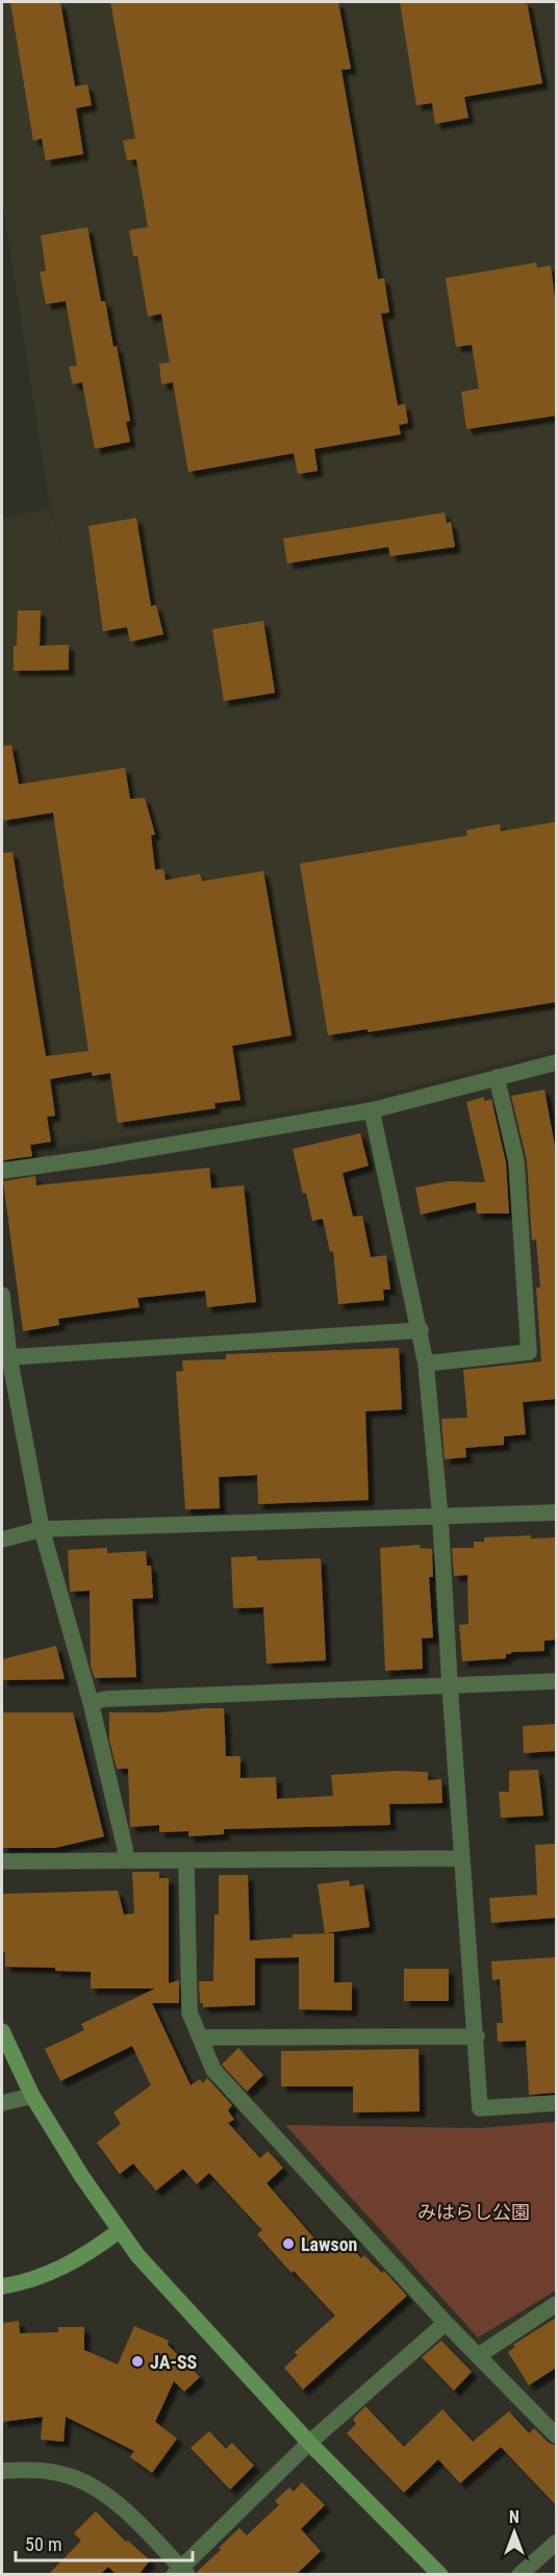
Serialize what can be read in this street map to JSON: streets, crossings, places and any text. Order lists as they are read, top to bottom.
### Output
{
  "parks": ["みはらし公園"],
  "places": ["Lawson", "JA-SS"],
  "scale_bar": "50 m",
  "north": "top"
}
